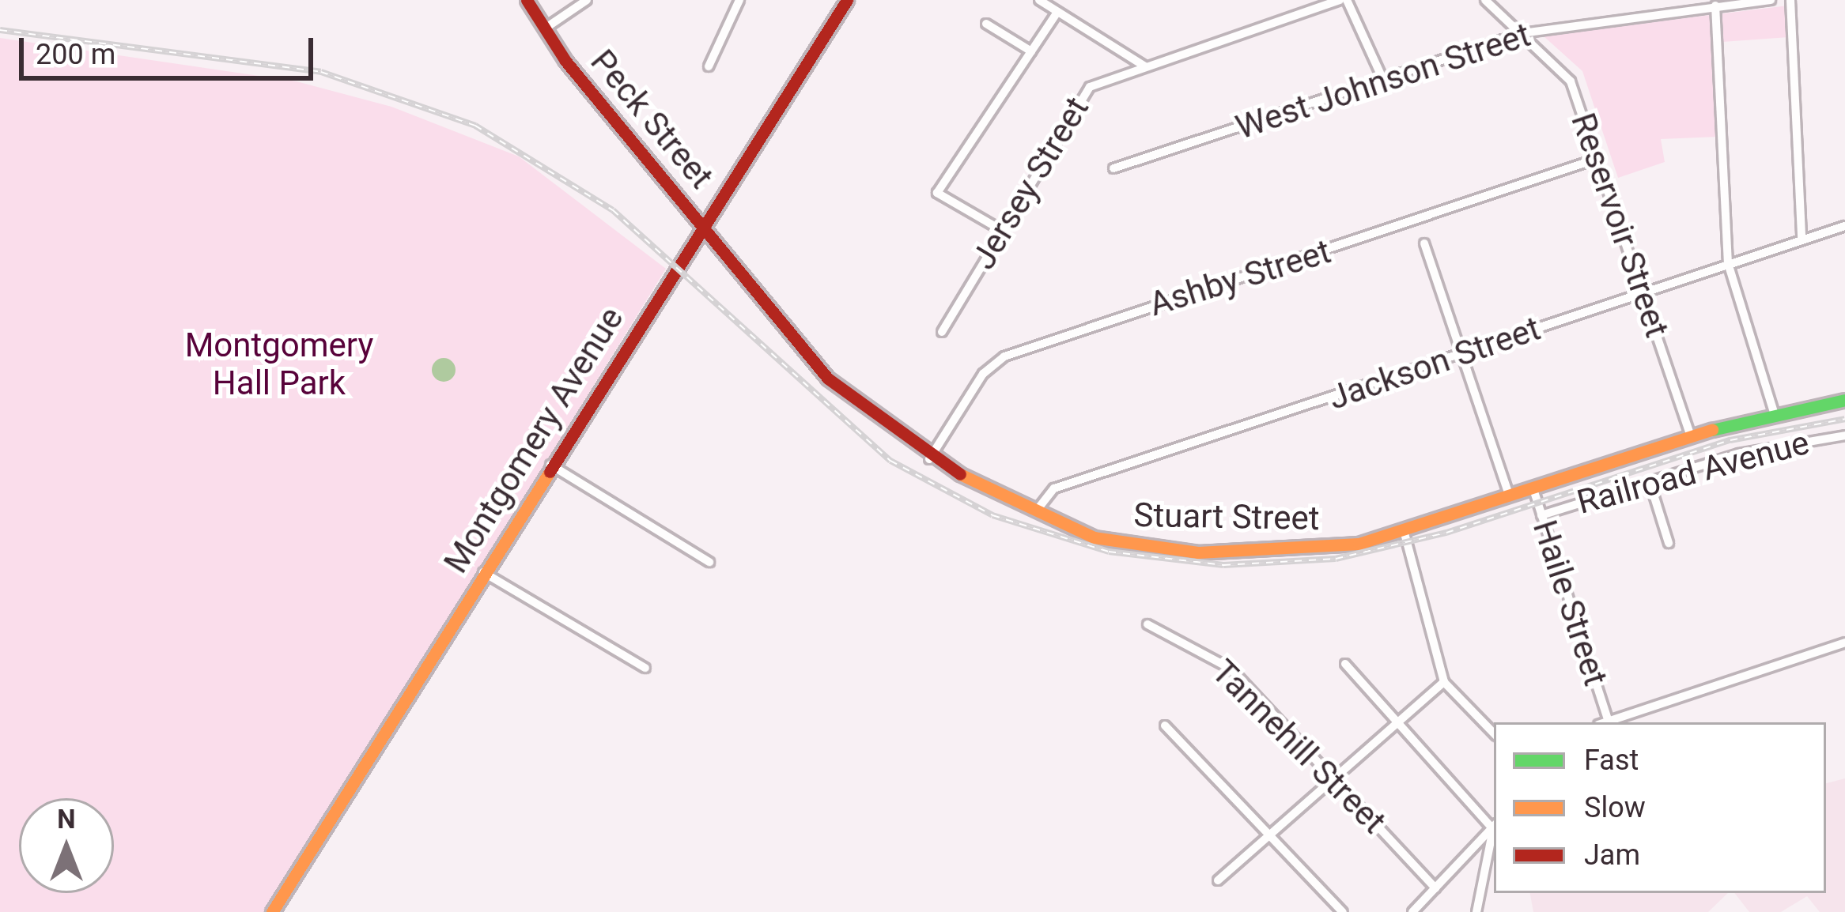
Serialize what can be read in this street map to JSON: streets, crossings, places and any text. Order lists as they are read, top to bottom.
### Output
{
  "streets": {
    "street": [
      "West Johnson Street",
      "Peck Street",
      "Jersey Street",
      "Reservoir Street",
      "Ashby Street",
      "Jackson Street",
      "Montgomery Avenue",
      "Railroad Avenue",
      "Stuart Street",
      "Haile Street",
      "Tannehill Street"
    ]
  },
  "crossings": [
    ["West Johnson Street", "Reservoir Street"],
    ["Peck Street", "Montgomery Avenue"],
    ["Peck Street", "Stuart Street"],
    ["Reservoir Street", "Ashby Street"],
    ["Reservoir Street", "Jackson Street"],
    ["Reservoir Street", "Stuart Street"],
    ["Ashby Street", "Stuart Street"],
    ["Jackson Street", "Stuart Street"],
    ["Montgomery Avenue", "Stuart Street"],
    ["Railroad Avenue", "Haile Street"],
    ["Stuart Street", "Haile Street"]
  ],
  "parks": ["Montgomery Hall Park"],
  "legend": ["Fast", "Slow", "Jam"],
  "scale_bar": "200 m",
  "north": "top"
}
